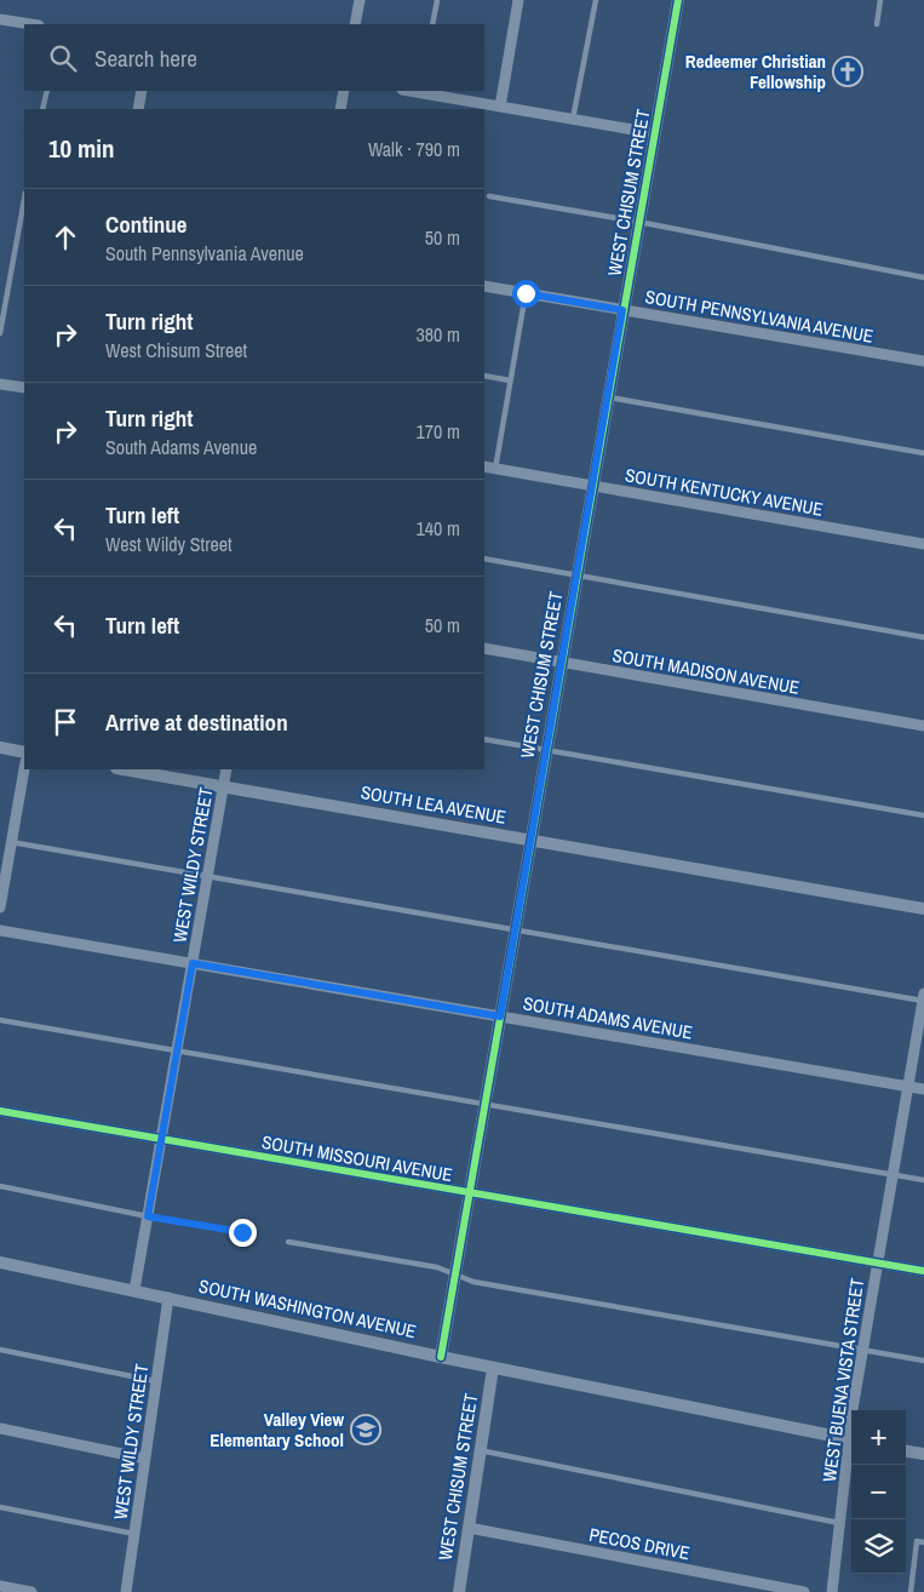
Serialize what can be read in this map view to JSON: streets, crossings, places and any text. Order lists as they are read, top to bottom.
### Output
{
  "streets": {
    "street": [
      "WEST CHISUM STREET",
      "SOUTH PENNSYLVANIA AVENUE",
      "SOUTH KENTUCKY AVENUE",
      "SOUTH MADISON AVENUE",
      "SOUTH LEA AVENUE",
      "WEST WILDY STREET",
      "SOUTH ADAMS AVENUE",
      "SOUTH MISSOURI AVENUE",
      "SOUTH WASHINGTON AVENUE",
      "WEST BUENA VISTA STREET",
      "PECOS DRIVE"
    ]
  },
  "crossings": [
    ["WEST CHISUM STREET", "SOUTH PENNSYLVANIA AVENUE"],
    ["WEST CHISUM STREET", "SOUTH KENTUCKY AVENUE"],
    ["WEST CHISUM STREET", "SOUTH MADISON AVENUE"],
    ["WEST CHISUM STREET", "SOUTH LEA AVENUE"],
    ["WEST CHISUM STREET", "SOUTH ADAMS AVENUE"],
    ["WEST CHISUM STREET", "SOUTH MISSOURI AVENUE"],
    ["WEST CHISUM STREET", "SOUTH WASHINGTON AVENUE"],
    ["WEST CHISUM STREET", "PECOS DRIVE"],
    ["SOUTH LEA AVENUE", "WEST WILDY STREET"],
    ["WEST WILDY STREET", "SOUTH ADAMS AVENUE"],
    ["WEST WILDY STREET", "SOUTH MISSOURI AVENUE"],
    ["WEST WILDY STREET", "SOUTH WASHINGTON AVENUE"],
    ["SOUTH ADAMS AVENUE", "WEST BUENA VISTA STREET"],
    ["SOUTH MISSOURI AVENUE", "WEST BUENA VISTA STREET"]
  ],
  "places": {
    "church": ["Redeemer Christian Fellowship"],
    "school or university": ["Valley View Elementary School"]
  },
  "page": {
    "search": "Search here",
    "heading": ["10 min", "Walk · 790 m"],
    "list": [
      ["Continue", "South Pennsylvania Avenue", "50 m"],
      ["Turn right", "West Chisum Street", "380 m"],
      ["Turn right", "South Adams Avenue", "170 m"],
      ["Turn left", "West Wildy Street", "140 m"],
      ["Turn left", "50 m"],
      "Arrive at destination"
    ],
    "map_buttons": ["+", "−"]
  }
}
